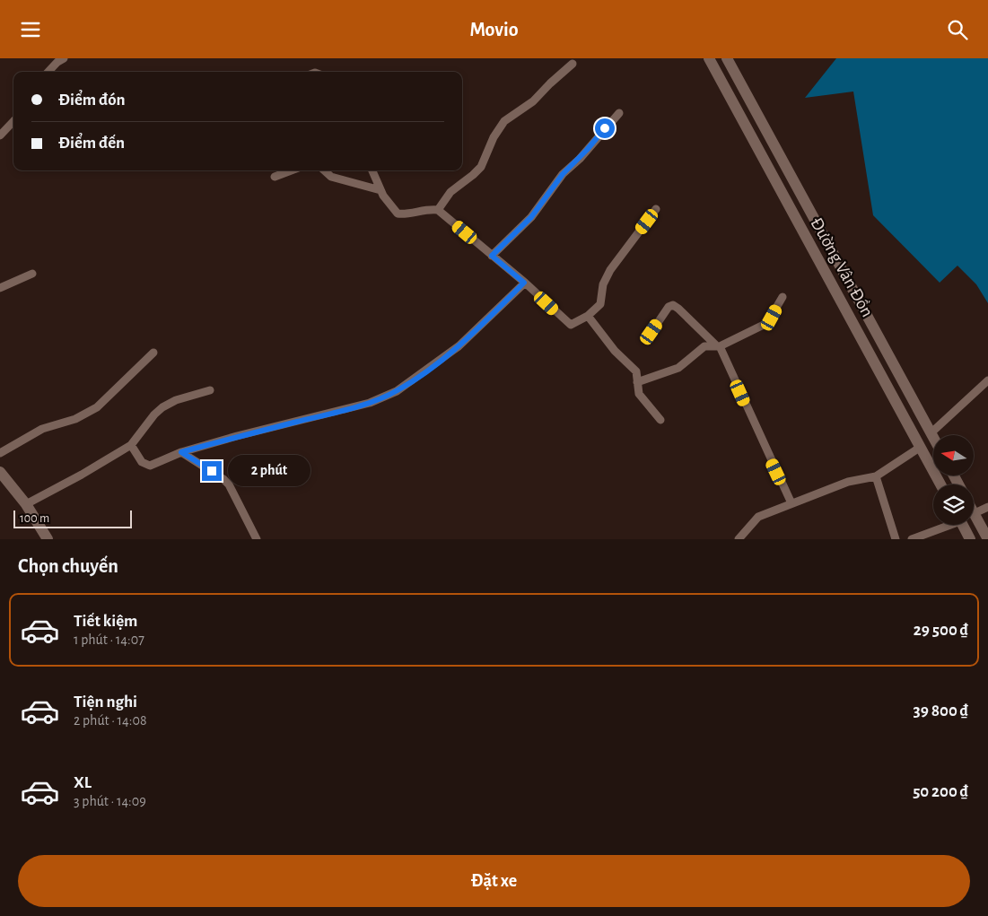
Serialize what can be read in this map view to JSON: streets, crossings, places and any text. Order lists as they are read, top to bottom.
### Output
{
  "streets": {
    "main road": ["Đường Vân Đồn"]
  },
  "scale_bar": "100 m",
  "north": "left",
  "page": {
    "header": "Movio",
    "banner": ["Điểm đón", "Điểm đến"],
    "bubble": "2 phút",
    "scale": "100 m",
    "heading": "Chọn chuyến",
    "list": [
      {
        "name": "Tiết kiệm",
        "note": "1 phút · 14:07",
        "value": "29 500 ₫"
      },
      {
        "name": "Tiện nghi",
        "note": "2 phút · 14:08",
        "value": "39 800 ₫"
      },
      {
        "name": "XL",
        "note": "3 phút · 14:09",
        "value": "50 200 ₫"
      }
    ],
    "buttons": "Đặt xe"
  }
}
